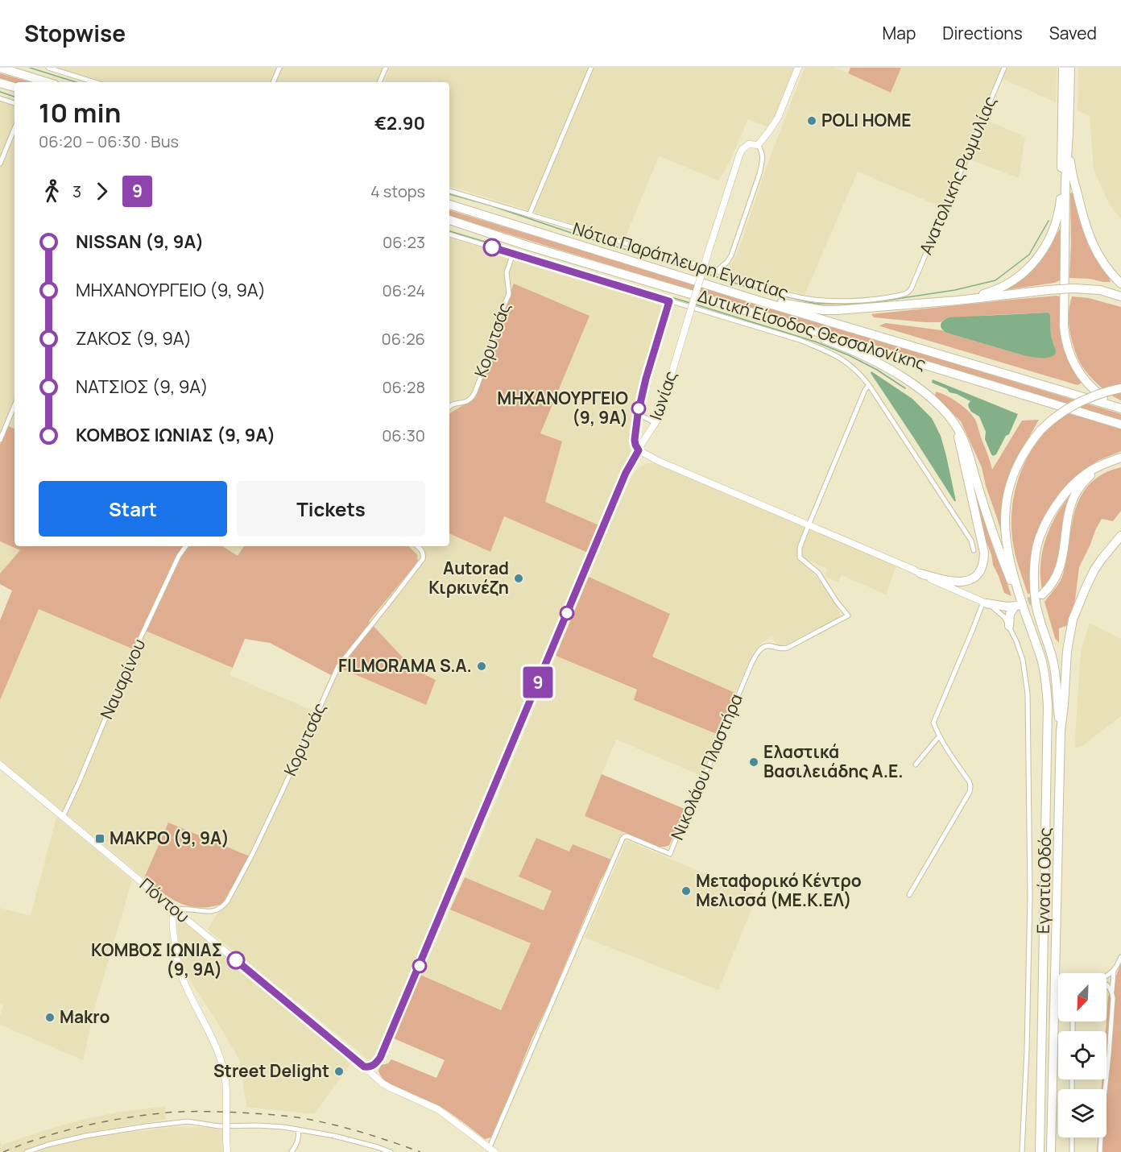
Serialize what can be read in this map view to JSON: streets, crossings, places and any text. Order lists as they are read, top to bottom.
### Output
{
  "streets": {
    "highway": ["Δυτική Είσοδος Θεσσαλονίκης", "Εγνατία Οδός"],
    "street": [
      "Ανατολικής Ρωμυλίας",
      "Νότια Παράπλευρη Εγνατίας",
      "Κορυτσάς",
      "Ιωνίας",
      "Ναυαρίνου",
      "Νικολάου Πλαστήρα",
      "Πόντου"
    ]
  },
  "crossings": [
    ["Ανατολικής Ρωμυλίας", "Νότια Παράπλευρη Εγνατίας"],
    ["Κορυτσάς", "Πόντου"],
    ["Ιωνίας", "Πόντου"],
    ["Ναυαρίνου", "Πόντου"],
    ["Νικολάου Πλαστήρα", "Πόντου"]
  ],
  "places": {
    "other": [
      "POLI HOME",
      "ΜΗΧΑΝΟΥΡΓΕΙΟ (9, 9Α)",
      "Autorad Κιρκινέζη",
      "FILMORAMA S.A.",
      "Ελαστικά Βασιλειάδης Α.Ε.",
      "Μεταφορικό Κέντρο Μελισσά (ΜΕ.Κ.ΕΛ)",
      "ΚΟΜΒΟΣ ΙΩΝΙΑΣ (9, 9Α)",
      "Makro",
      "Street Delight"
    ],
    "transit": ["ΜΑΚΡΟ (9, 9Α)"]
  },
  "lines": ["bus line 9"],
  "north": "bottom left",
  "page": {
    "header": "Stopwise",
    "nav": ["Map", "Directions", "Saved"],
    "on_map": "9",
    "heading": ["10 min", "06:20 – 06:30 · Bus", "€2.90"],
    "legs": ["3", "9", "4 stops"],
    "list": [
      {
        "name": "NISSAN (9, 9Α)",
        "value": "06:23"
      },
      {
        "name": "ΜΗΧΑΝΟΥΡΓΕΙΟ (9, 9Α)",
        "value": "06:24"
      },
      {
        "name": "ΖΑΚΟΣ (9, 9Α)",
        "value": "06:26"
      },
      {
        "name": "ΝΑΤΣΙΟΣ (9, 9Α)",
        "value": "06:28"
      },
      {
        "name": "ΚΟΜΒΟΣ ΙΩΝΙΑΣ (9, 9Α)",
        "value": "06:30"
      }
    ],
    "buttons": ["Start", "Tickets"]
  }
}
